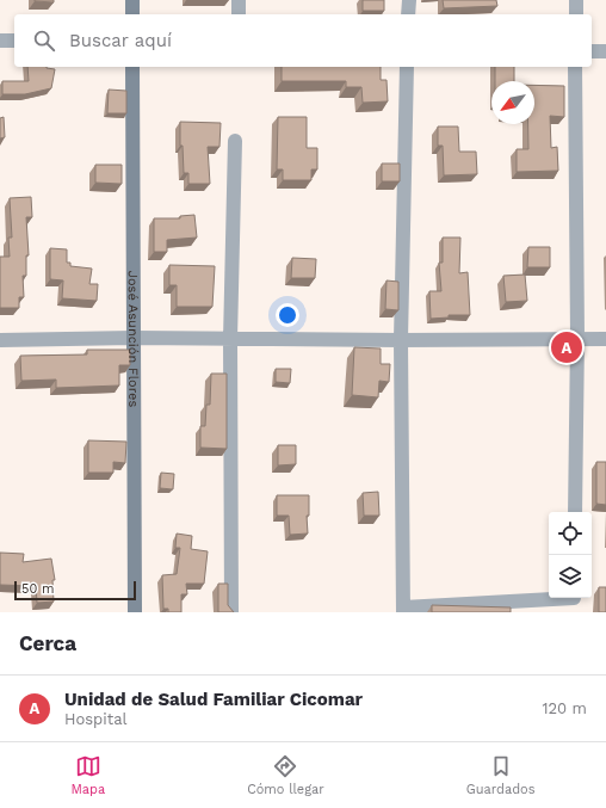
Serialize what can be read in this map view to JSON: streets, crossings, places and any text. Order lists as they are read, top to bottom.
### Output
{
  "streets": {
    "street": ["José Asunción Flores"]
  },
  "scale_bar": "50 m",
  "north": "bottom left",
  "page": {
    "search": "Buscar aquí",
    "pins": "A",
    "scale": "50 m",
    "heading": "Cerca",
    "list": [
      {
        "mark": "A",
        "name": "Unidad de Salud Familiar Cicomar",
        "note": "Hospital",
        "value": "120 m"
      }
    ],
    "nav": ["Mapa", "Cómo llegar", "Guardados"]
  }
}
